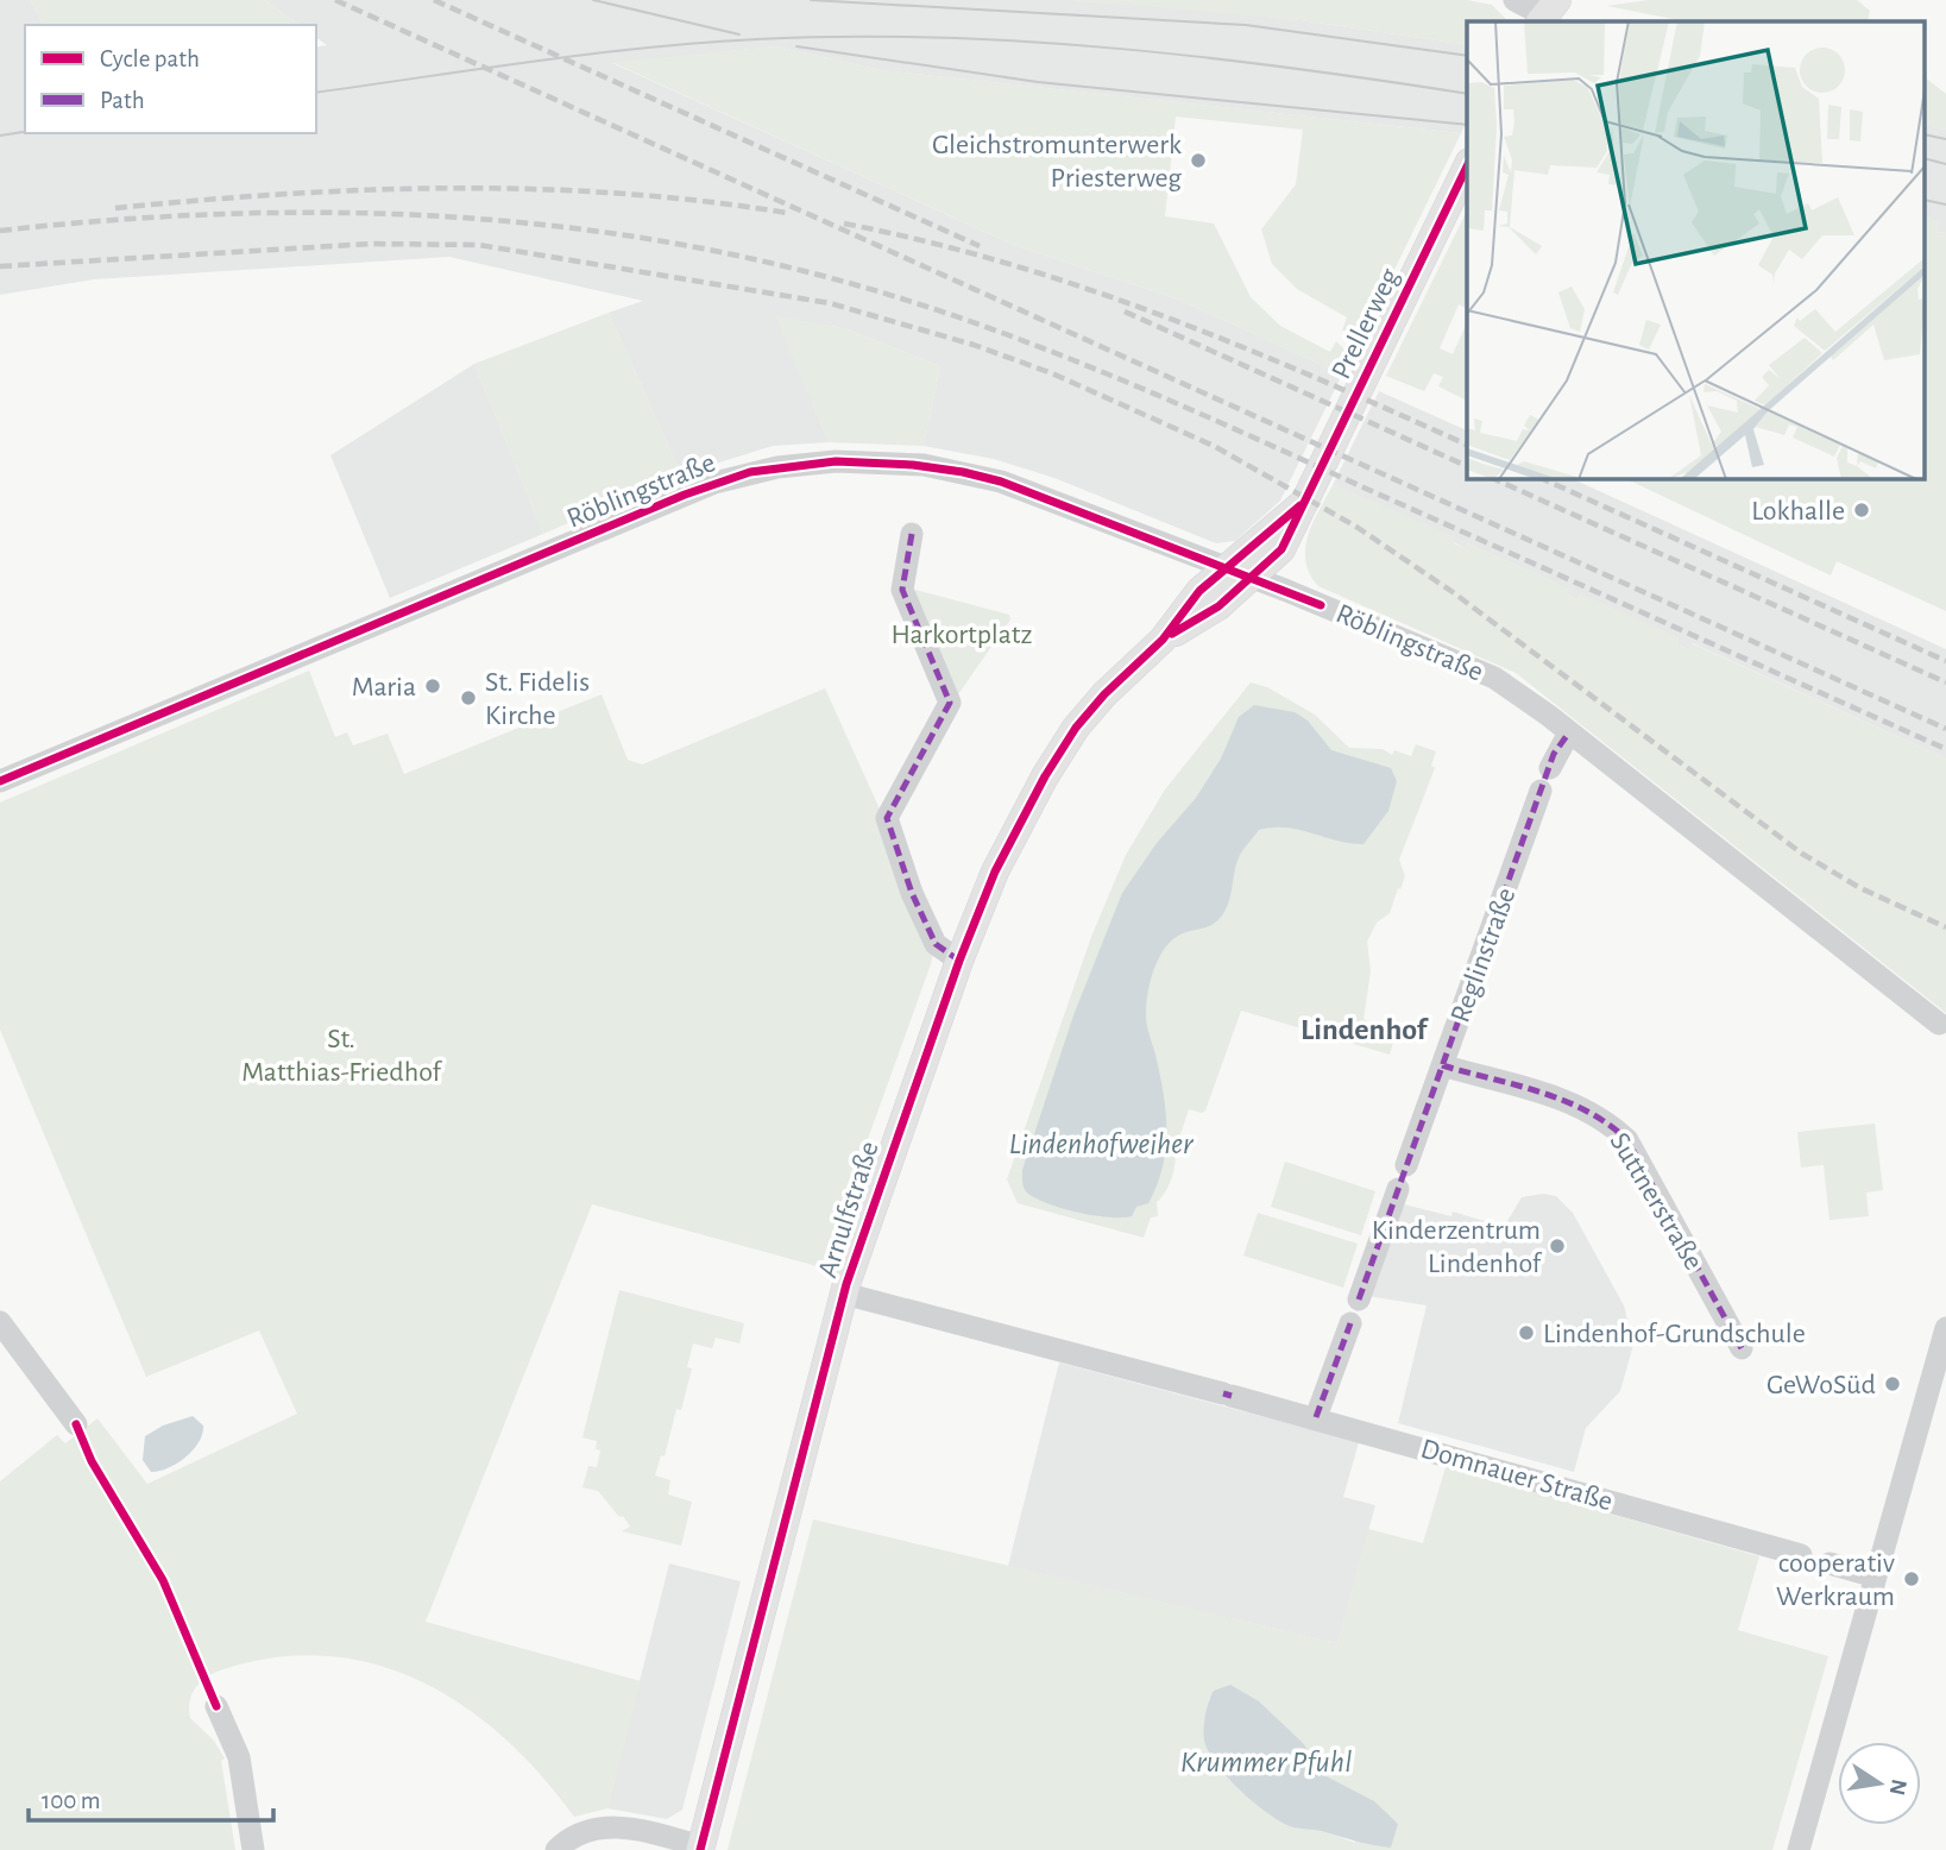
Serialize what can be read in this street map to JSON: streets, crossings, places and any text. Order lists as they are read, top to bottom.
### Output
{
  "streets": {
    "main road": ["Prellerweg", "Arnulfstraße"],
    "street": [
      "Röblingstraße",
      "Reglinstraße",
      "Suttnerstraße",
      "Domnauer Straße"
    ]
  },
  "crossings": [
    ["Prellerweg", "Röblingstraße"],
    ["Prellerweg", "Arnulfstraße"],
    ["Röblingstraße", "Arnulfstraße"],
    ["Reglinstraße", "Suttnerstraße"],
    ["Arnulfstraße", "Domnauer Straße"]
  ],
  "districts": ["Lindenhof"],
  "water": ["Lindenhofweiher", "Krummer Pfuhl"],
  "parks": ["Harkortplatz", "St. Matthias-Friedhof"],
  "places": [
    "Gleichstromunterwerk Priesterweg",
    "Lokhalle",
    "Maria",
    "St. Fidelis Kirche",
    "Kinderzentrum Lindenhof",
    "Lindenhof-Grundschule",
    "GeWoSüd",
    "cooperativ Werkraum"
  ],
  "legend": ["Cycle path", "Path"],
  "scale_bar": "100 m",
  "north": "right"
}
